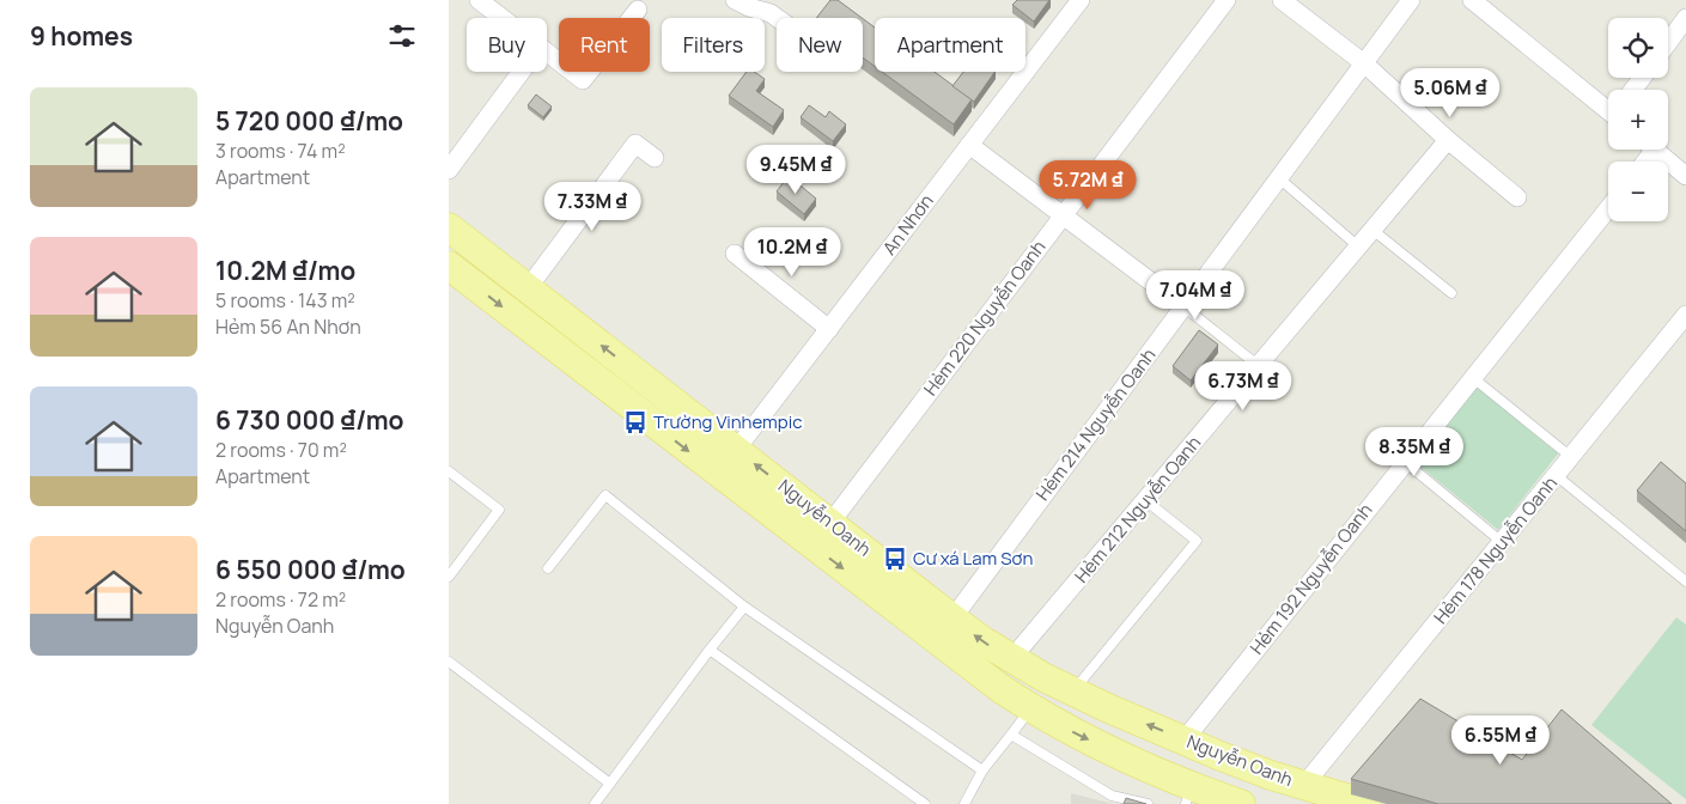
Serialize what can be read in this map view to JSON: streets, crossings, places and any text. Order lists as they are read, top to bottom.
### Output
{
  "streets": {
    "main road": ["Nguyễn Oanh"],
    "street": [
      "An Nhơn",
      "Hẻm 220 Nguyễn Oanh",
      "Hẻm 214 Nguyễn Oanh",
      "Hẻm 212 Nguyễn Oanh",
      "Hẻm 178 Nguyễn Oanh",
      "Hẻm 192 Nguyễn Oanh"
    ]
  },
  "crossings": [
    ["An Nhơn", "Nguyễn Oanh"],
    ["Hẻm 220 Nguyễn Oanh", "Nguyễn Oanh"],
    ["Hẻm 214 Nguyễn Oanh", "Nguyễn Oanh"],
    ["Hẻm 212 Nguyễn Oanh", "Nguyễn Oanh"],
    ["Nguyễn Oanh", "Hẻm 178 Nguyễn Oanh"],
    ["Nguyễn Oanh", "Hẻm 192 Nguyễn Oanh"]
  ],
  "places": {
    "bus stop": ["Trường Vinhempic", "Cư xá Lam Sơn"]
  },
  "page": {
    "heading": "9 homes",
    "map_buttons": ["+", "−"],
    "chip": [
      "Buy",
      "Rent",
      "Filters",
      "New",
      "Apartment"
    ],
    "price": [
      "5.06M ₫",
      "9.45M ₫",
      "5.72M ₫",
      "7.33M ₫",
      "10.2M ₫",
      "7.04M ₫",
      "6.73M ₫",
      "8.35M ₫",
      "6.55M ₫"
    ],
    "list": [
      {
        "name": "5 720 000 ₫/mo",
        "note": "3 rooms · 74 m² · Apartment"
      },
      {
        "name": "10.2M ₫/mo",
        "note": "5 rooms · 143 m² · Hẻm 56 An Nhơn"
      },
      {
        "name": "6 730 000 ₫/mo",
        "note": "2 rooms · 70 m² · Apartment"
      },
      {
        "name": "6 550 000 ₫/mo",
        "note": "2 rooms · 72 m² · Nguyễn Oanh"
      }
    ]
  }
}
